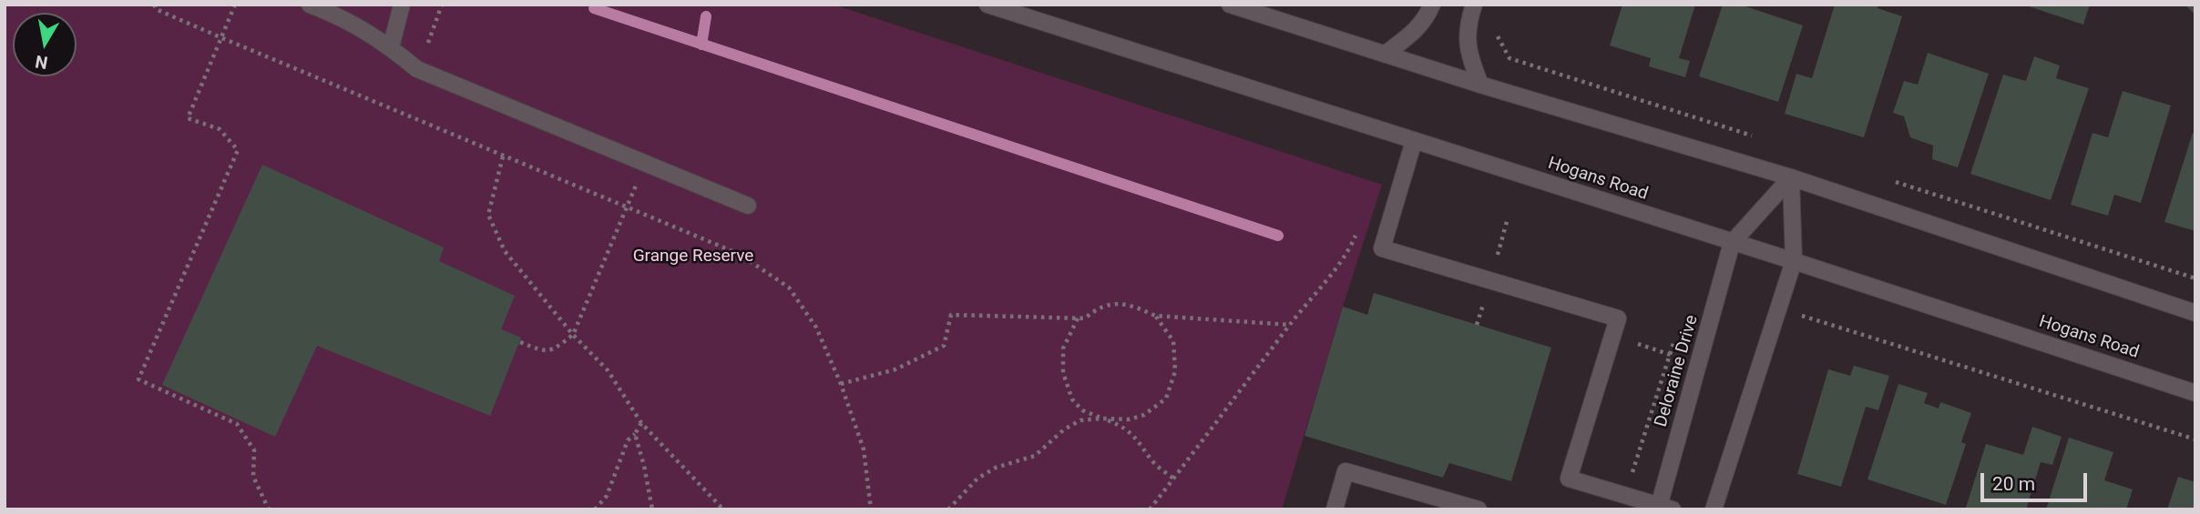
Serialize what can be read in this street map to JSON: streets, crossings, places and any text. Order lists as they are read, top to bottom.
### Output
{
  "streets": {
    "street": ["Hogans Road", "Deloraine Drive"]
  },
  "crossings": [
    ["Hogans Road", "Deloraine Drive"]
  ],
  "parks": ["Grange Reserve"],
  "scale_bar": "20 m",
  "north": "bottom"
}
